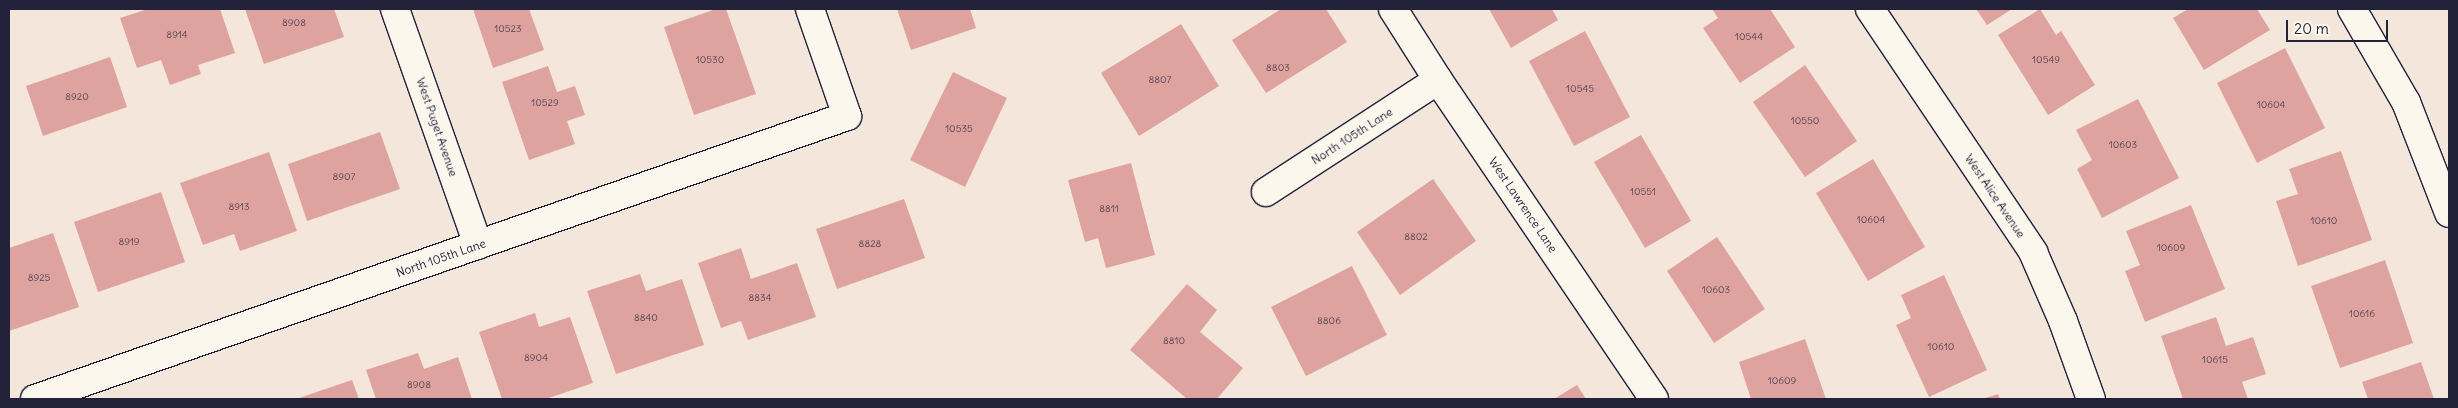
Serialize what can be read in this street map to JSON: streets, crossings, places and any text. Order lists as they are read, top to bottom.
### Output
{
  "streets": {
    "street": [
      "West Puget Avenue",
      "North 105th Lane",
      "West Alice Avenue",
      "West Lawrence Lane"
    ]
  },
  "crossings": [
    ["West Puget Avenue", "North 105th Lane"],
    ["North 105th Lane", "West Lawrence Lane"]
  ],
  "house_numbers": [
    "8908",
    "10523",
    "8914",
    "10544",
    "10530",
    "10549",
    "8803",
    "8807",
    "10545",
    "8920",
    "10529",
    "10604",
    "10550",
    "10535",
    "10603",
    "8907",
    "10551",
    "8913",
    "8811",
    "10604",
    "10610",
    "8802",
    "8919",
    "8828",
    "10609",
    "8925",
    "10603",
    "8834",
    "10616",
    "8840",
    "8806",
    "8810",
    "10610",
    "8904",
    "10615",
    "10609",
    "8908"
  ],
  "scale_bar": "20 m"
}
